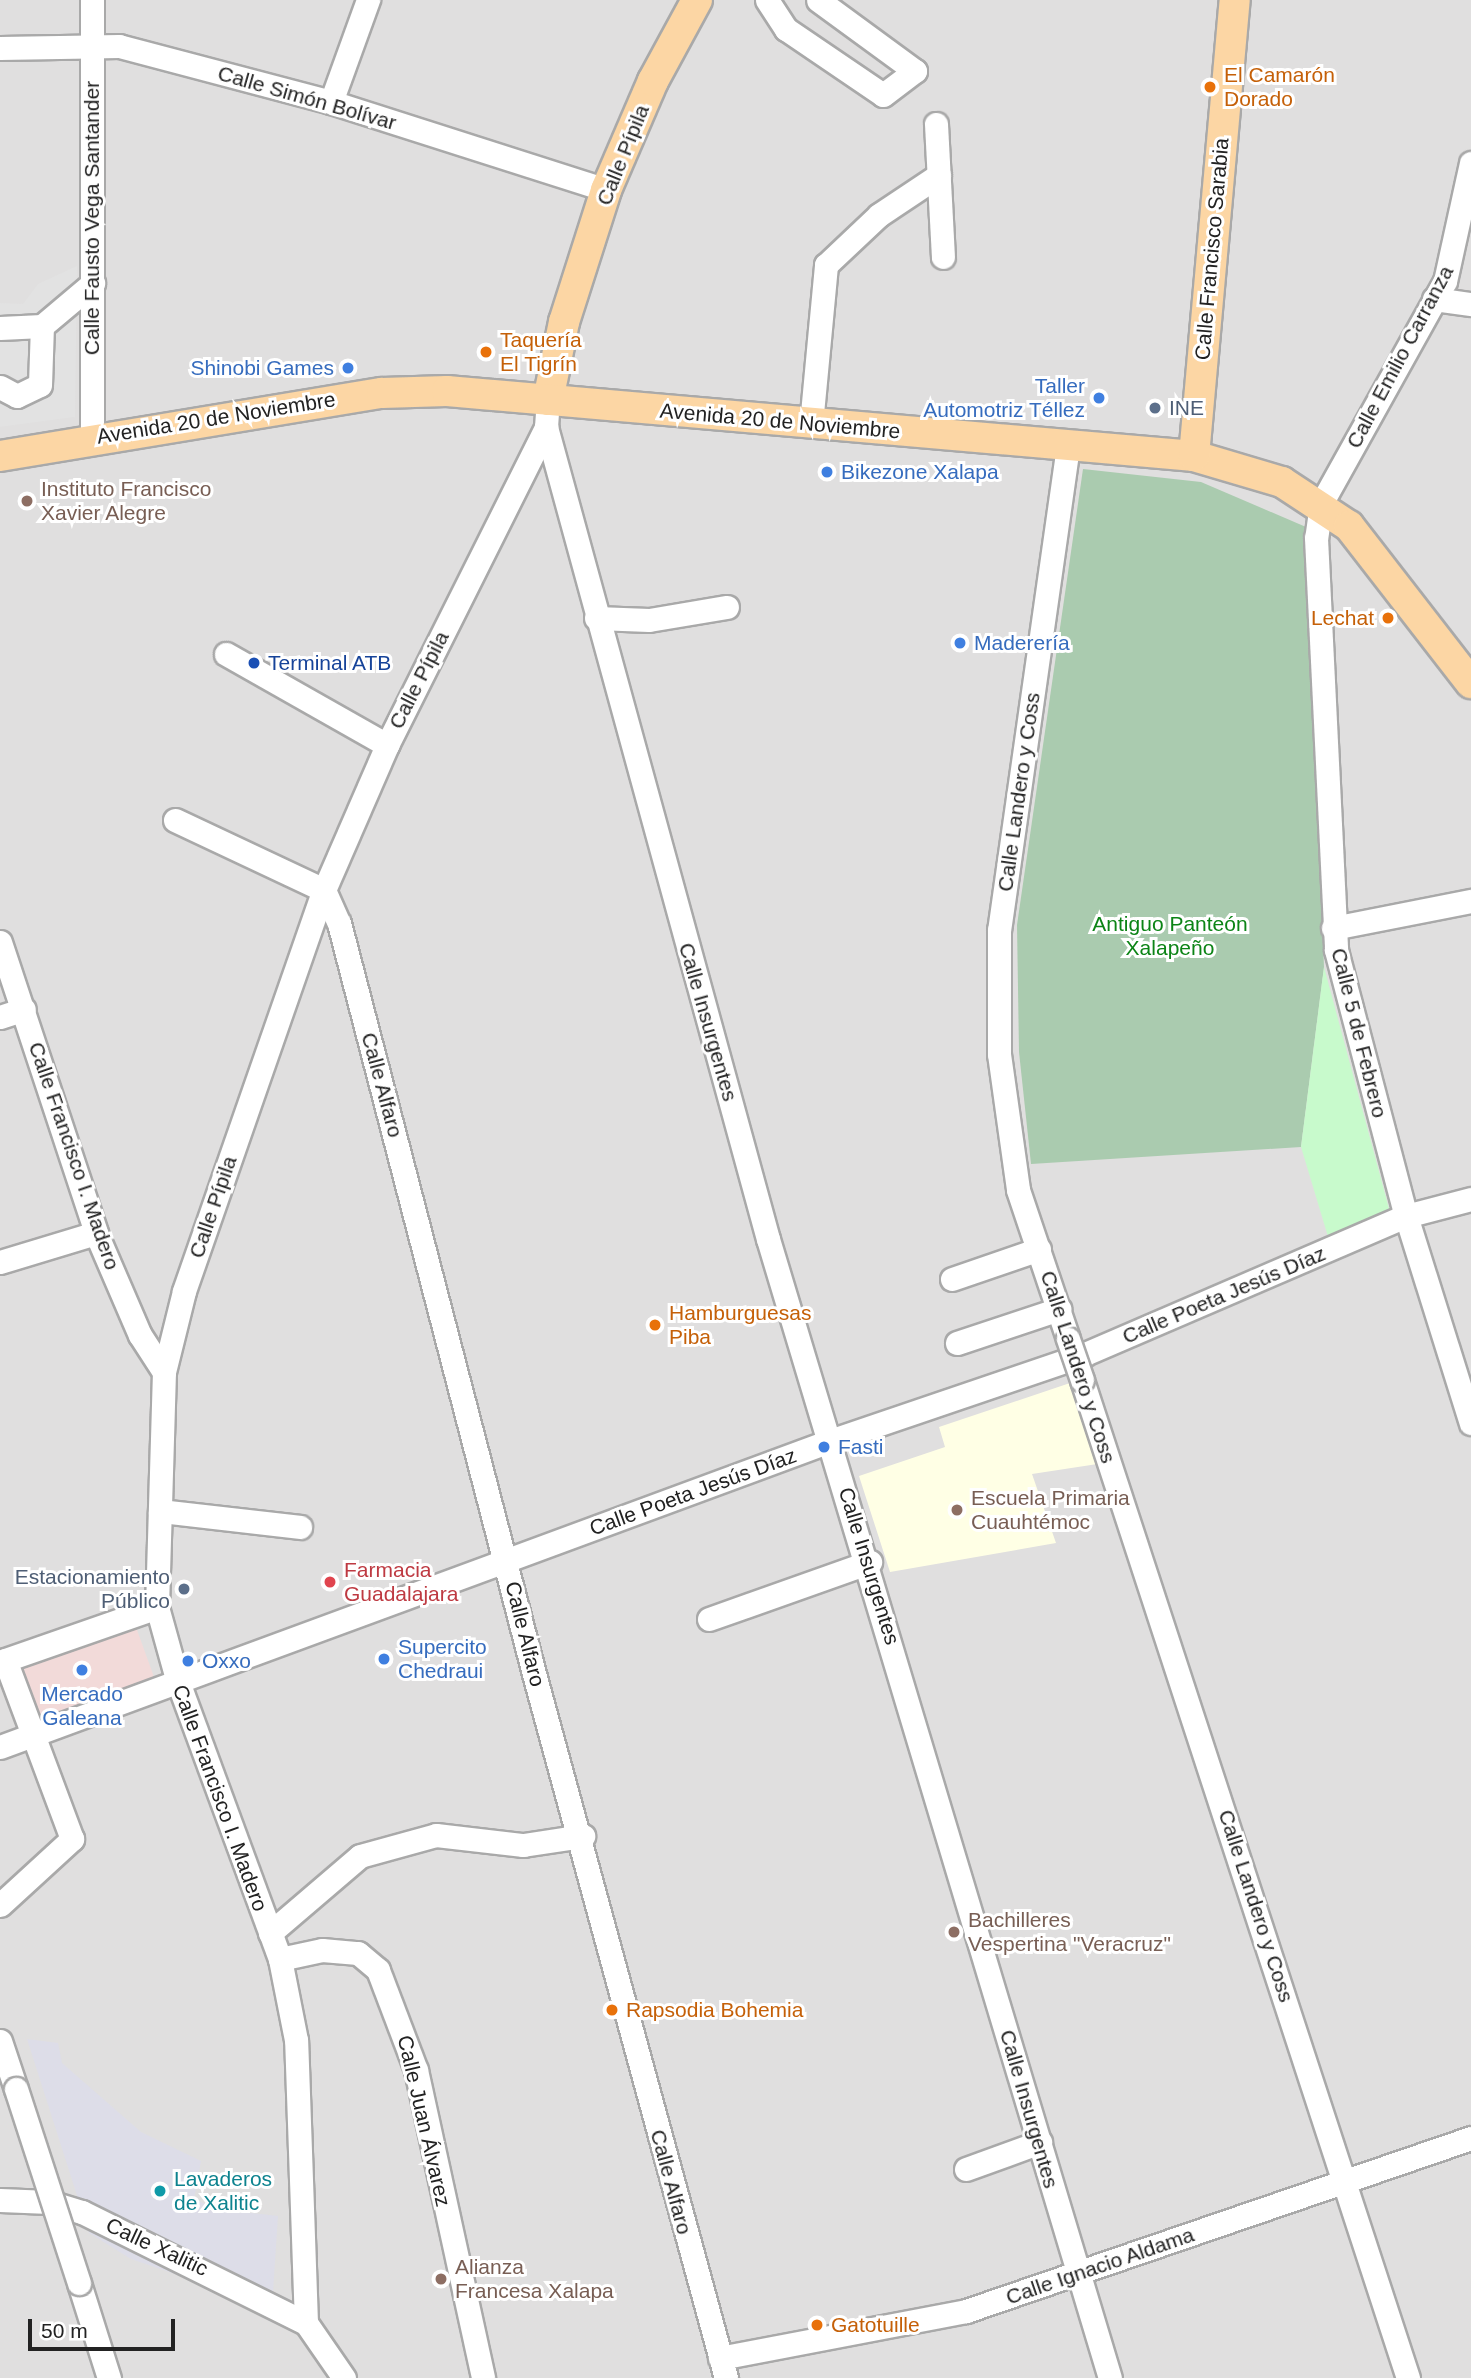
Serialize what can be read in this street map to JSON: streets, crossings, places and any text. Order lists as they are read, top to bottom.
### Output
{
  "streets": {
    "main road": ["Calle Pípila", "Calle Francisco Sarabia", "Avenida 20 de Noviembre"],
    "street": [
      "Calle Simón Bolívar",
      "Calle Fausto Vega Santander",
      "Calle Emilio Carranza",
      "Calle Landero y Coss",
      "Calle Insurgentes",
      "Calle 5 de Febrero",
      "Calle Alfaro",
      "Calle Francisco I. Madero",
      "Calle Poeta Jesús Díaz",
      "Calle Juan Álvarez",
      "Calle Xalitic",
      "Calle Ignacio Aldama"
    ]
  },
  "crossings": [
    ["Calle Simón Bolívar", "Calle Pípila"],
    ["Calle Simón Bolívar", "Calle Fausto Vega Santander"],
    ["Calle Pípila", "Avenida 20 de Noviembre"],
    ["Calle Pípila", "Calle Insurgentes"],
    ["Calle Pípila", "Calle Alfaro"],
    ["Calle Pípila", "Calle Francisco I. Madero"],
    ["Calle Fausto Vega Santander", "Avenida 20 de Noviembre"],
    ["Calle Francisco Sarabia", "Avenida 20 de Noviembre"],
    ["Calle Emilio Carranza", "Avenida 20 de Noviembre"],
    ["Calle Emilio Carranza", "Calle 5 de Febrero"],
    ["Avenida 20 de Noviembre", "Calle Landero y Coss"],
    ["Avenida 20 de Noviembre", "Calle Insurgentes"],
    ["Avenida 20 de Noviembre", "Calle 5 de Febrero"],
    ["Calle Landero y Coss", "Calle Ignacio Aldama"],
    ["Calle Insurgentes", "Calle Poeta Jesús Díaz"],
    ["Calle Insurgentes", "Calle Ignacio Aldama"],
    ["Calle 5 de Febrero", "Calle Poeta Jesús Díaz"],
    ["Calle Alfaro", "Calle Poeta Jesús Díaz"],
    ["Calle Alfaro", "Calle Ignacio Aldama"],
    ["Calle Francisco I. Madero", "Calle Poeta Jesús Díaz"],
    ["Calle Francisco I. Madero", "Calle Juan Álvarez"],
    ["Calle Francisco I. Madero", "Calle Xalitic"]
  ],
  "parks": ["Antiguo Panteón Xalapeño"],
  "places": [
    "El Camarón Dorado",
    "Taquería El Tigrín",
    "Shinobi Games",
    "Taller Automotriz Téllez",
    "INE",
    "Bikezone Xalapa",
    "Instituto Francisco Xavier Alegre",
    "Lechat",
    "Maderería",
    "Terminal ATB",
    "Hamburguesas Piba",
    "Fasti",
    "Escuela Primaria Cuauhtémoc",
    "Farmacia Guadalajara",
    "Estacionamiento Público",
    "Supercito Chedraui",
    "Oxxo",
    "Mercado Galeana",
    "Bachilleres Vespertina \"Veracruz\"",
    "Rapsodia Bohemia",
    "Lavaderos de Xalitic",
    "Alianza Francesa Xalapa",
    "Gatotuille"
  ],
  "scale_bar": "50 m"
}
